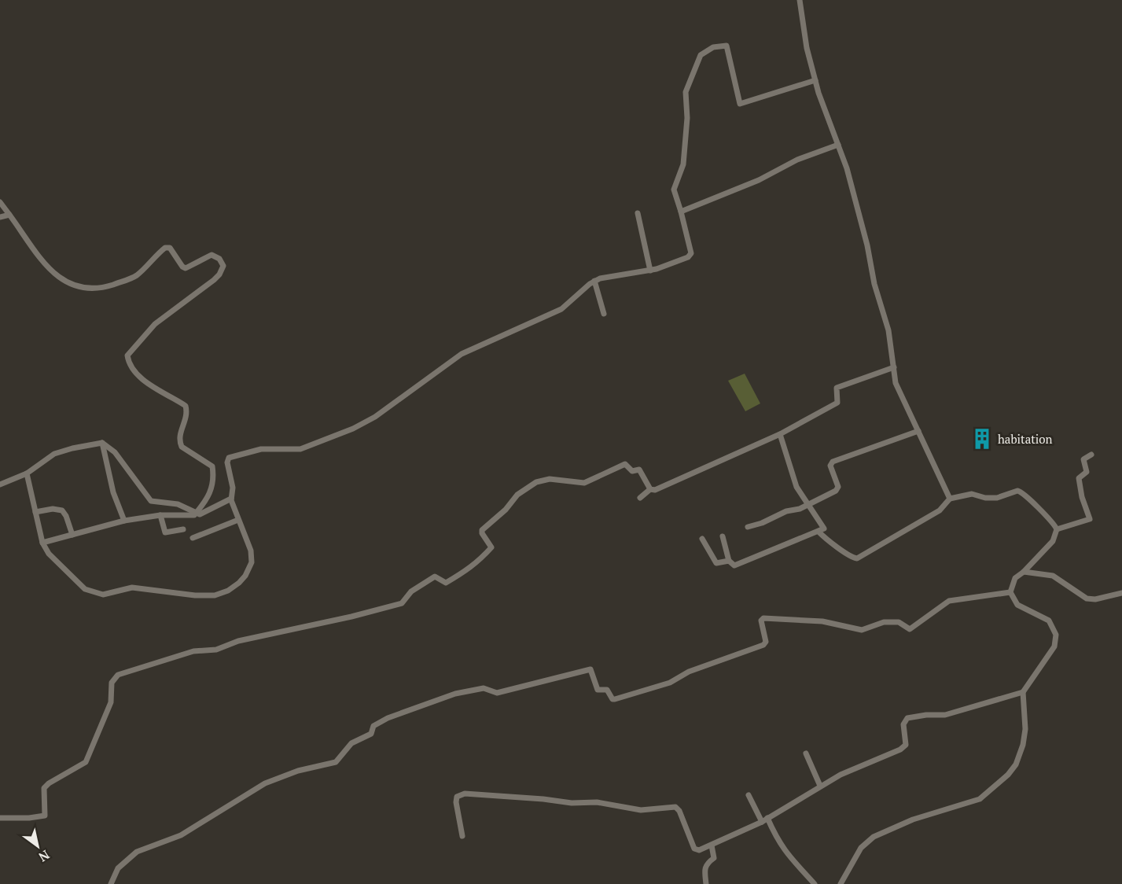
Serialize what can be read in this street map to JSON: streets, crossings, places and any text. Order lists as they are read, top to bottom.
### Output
{
  "places": {
    "building": ["habitation"]
  },
  "north": "bottom right"
}
